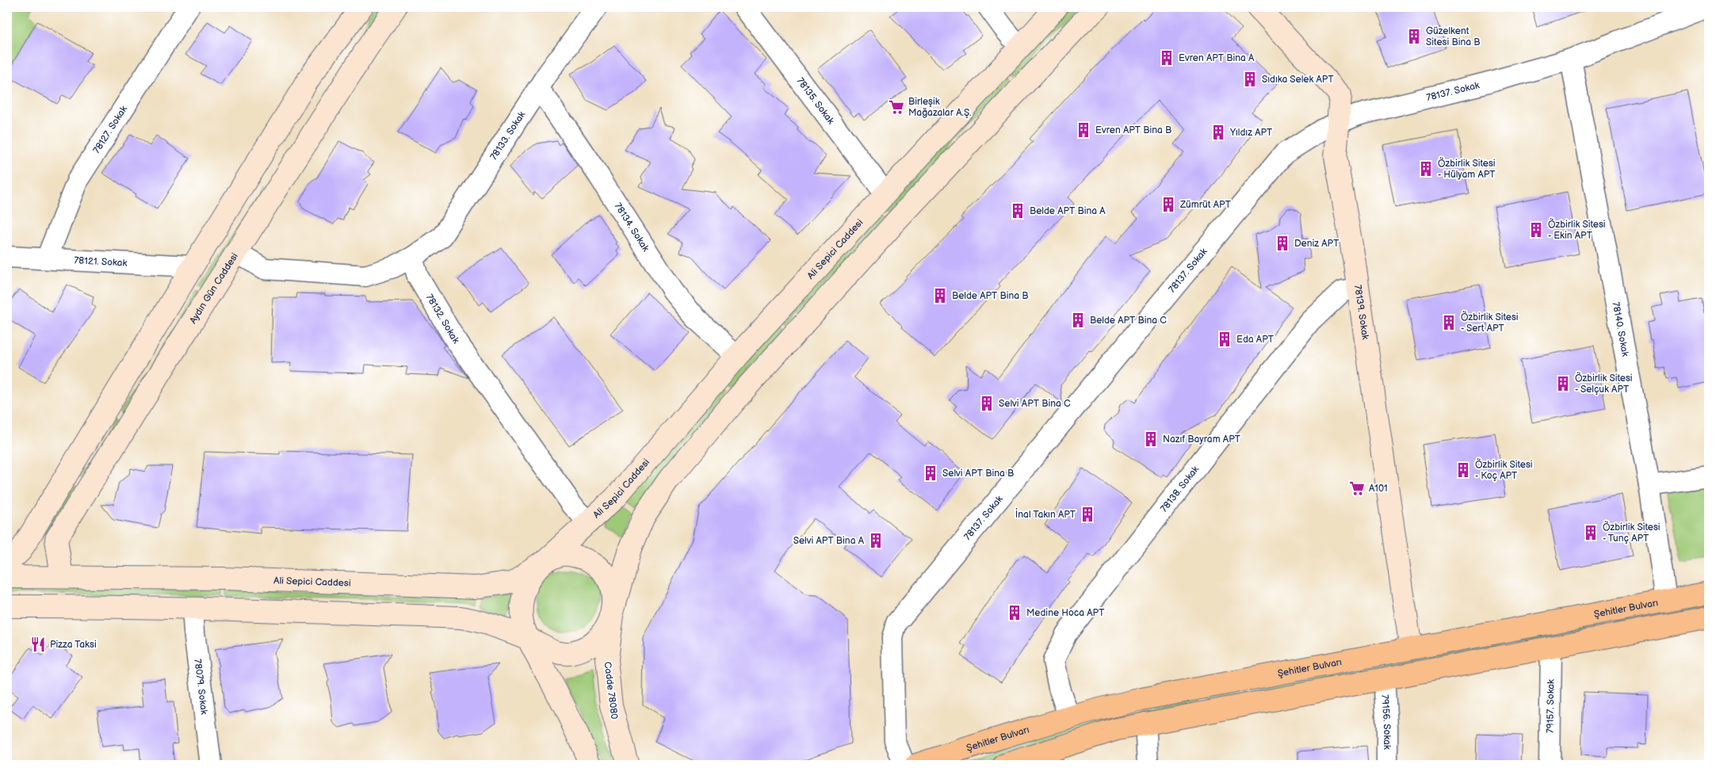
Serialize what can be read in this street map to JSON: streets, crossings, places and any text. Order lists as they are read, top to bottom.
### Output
{
  "streets": {
    "main road": [
      "Ali Sepici Caddesi",
      "Aydın Gün Caddesi",
      "78139. Sokak",
      "Şehitler Bulvarı",
      "Cadde 78080"
    ],
    "street": [
      "78137. Sokak",
      "78135. Sokak",
      "78127. Sokak",
      "78133. Sokak",
      "78134. Sokak",
      "78121. Sokak",
      "78132. Sokak",
      "78140. Sokak",
      "78138. Sokak",
      "78079. Sokak",
      "79157. Sokak",
      "79156. Sokak"
    ]
  },
  "crossings": [
    ["78137. Sokak", "78139. Sokak"],
    ["78137. Sokak", "78140. Sokak"],
    ["78135. Sokak", "Ali Sepici Caddesi"],
    ["78127. Sokak", "78121. Sokak"],
    ["78133. Sokak", "78134. Sokak"],
    ["78133. Sokak", "78132. Sokak"],
    ["78134. Sokak", "Ali Sepici Caddesi"],
    ["Ali Sepici Caddesi", "Aydın Gün Caddesi"],
    ["Ali Sepici Caddesi", "78132. Sokak"],
    ["Ali Sepici Caddesi", "Cadde 78080"],
    ["78139. Sokak", "78138. Sokak"],
    ["78139. Sokak", "Şehitler Bulvarı"],
    ["78140. Sokak", "Şehitler Bulvarı"],
    ["78138. Sokak", "Şehitler Bulvarı"]
  ],
  "places": {
    "building": [
      "Güzelkent Sitesi Bina B",
      "Evren APT Bina A",
      "Sıdıka Selek APT",
      "Evren APT Bina B",
      "Yıldız APT",
      "Özbirlik Sitesi - Hülyam APT",
      "Zümrüt APT",
      "Belde APT Bina A",
      "Özbirlik Sitesi - Ekin APT",
      "Deniz APT",
      "Belde APT Bina B",
      "Belde APT Bina C",
      "Özbirlik Sitesi - Sert APT",
      "Eda APT",
      "Özbirlik Sitesi - Selçuk APT",
      "Selvi APT Bina C",
      "Nazıf Bayram APT",
      "Özbirlik Sitesi - Koç APT",
      "Selvi APT Bina B",
      "İnal Takın APT",
      "Özbirlik Sitesi - Tunç APT",
      "Selvi APT Bina A",
      "Medine Hoca APT"
    ],
    "supermarket": ["Birleşik Mağazalar A.Ş.", "A101"],
    "restaurant": ["Pizza Taksi"]
  }
}
